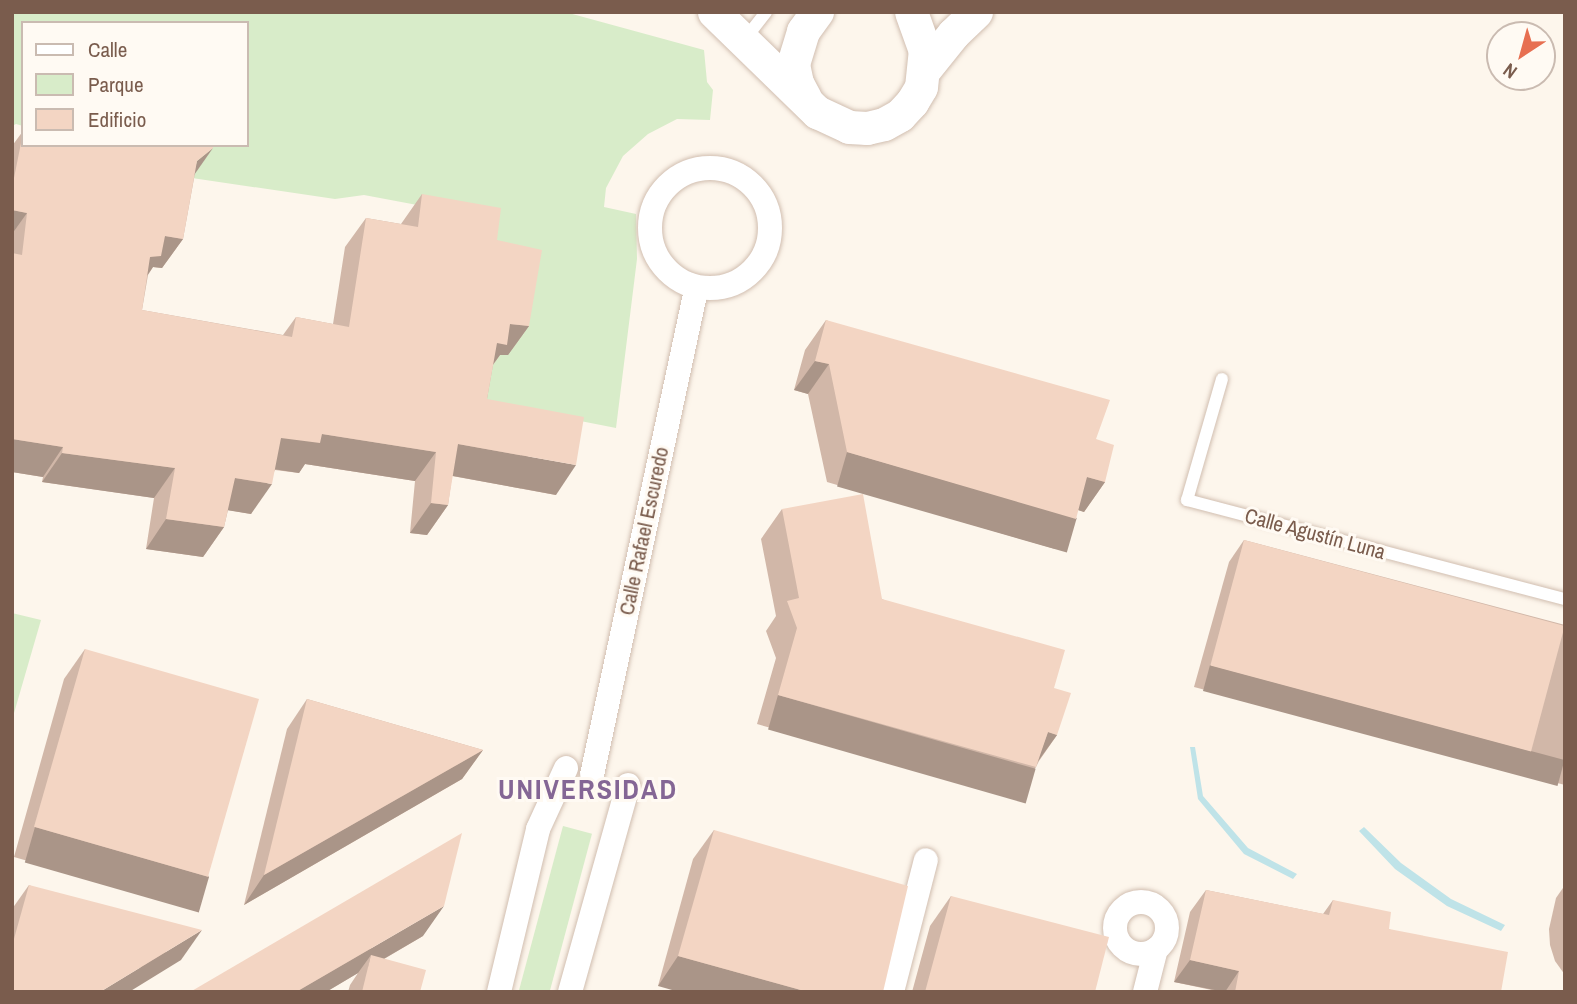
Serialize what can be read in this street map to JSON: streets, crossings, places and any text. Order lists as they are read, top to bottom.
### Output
{
  "streets": {
    "street": ["Calle Rafael Escuredo"],
    "lane": ["Calle Agustín Luna"]
  },
  "districts": ["UNIVERSIDAD"],
  "legend": ["Calle", "Parque", "Edificio"],
  "north": "bottom left"
}
